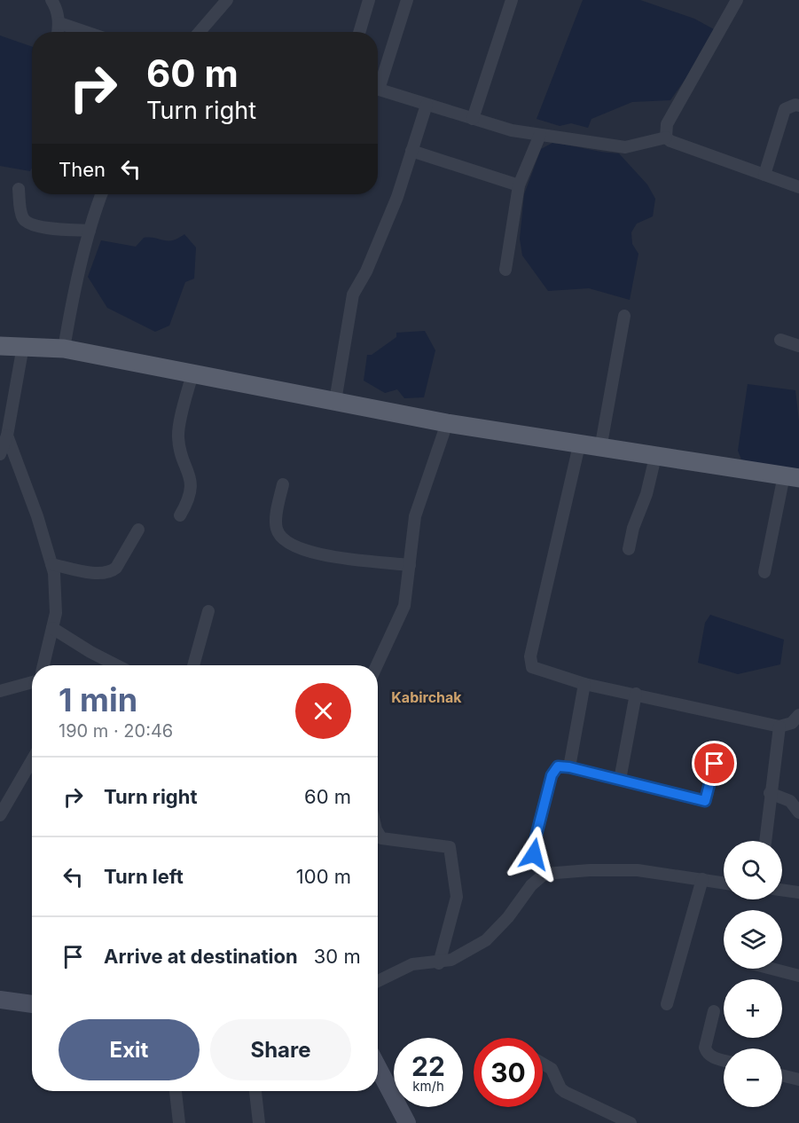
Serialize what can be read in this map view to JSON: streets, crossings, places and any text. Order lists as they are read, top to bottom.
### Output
{
  "districts": ["Kabirchak"],
  "page": {
    "turn": ["60 m", "Turn right"],
    "then": "Then",
    "heading": ["1 min", "190 m · 20:46"],
    "list": [
      {
        "name": "Turn right",
        "value": "60 m"
      },
      {
        "name": "Turn left",
        "value": "100 m"
      },
      {
        "name": "Arrive at destination",
        "value": "30 m"
      }
    ],
    "map_buttons": ["+", "−"],
    "buttons": ["Exit", "Share"],
    "speed": "22 km/h",
    "limit": "30"
  }
}
